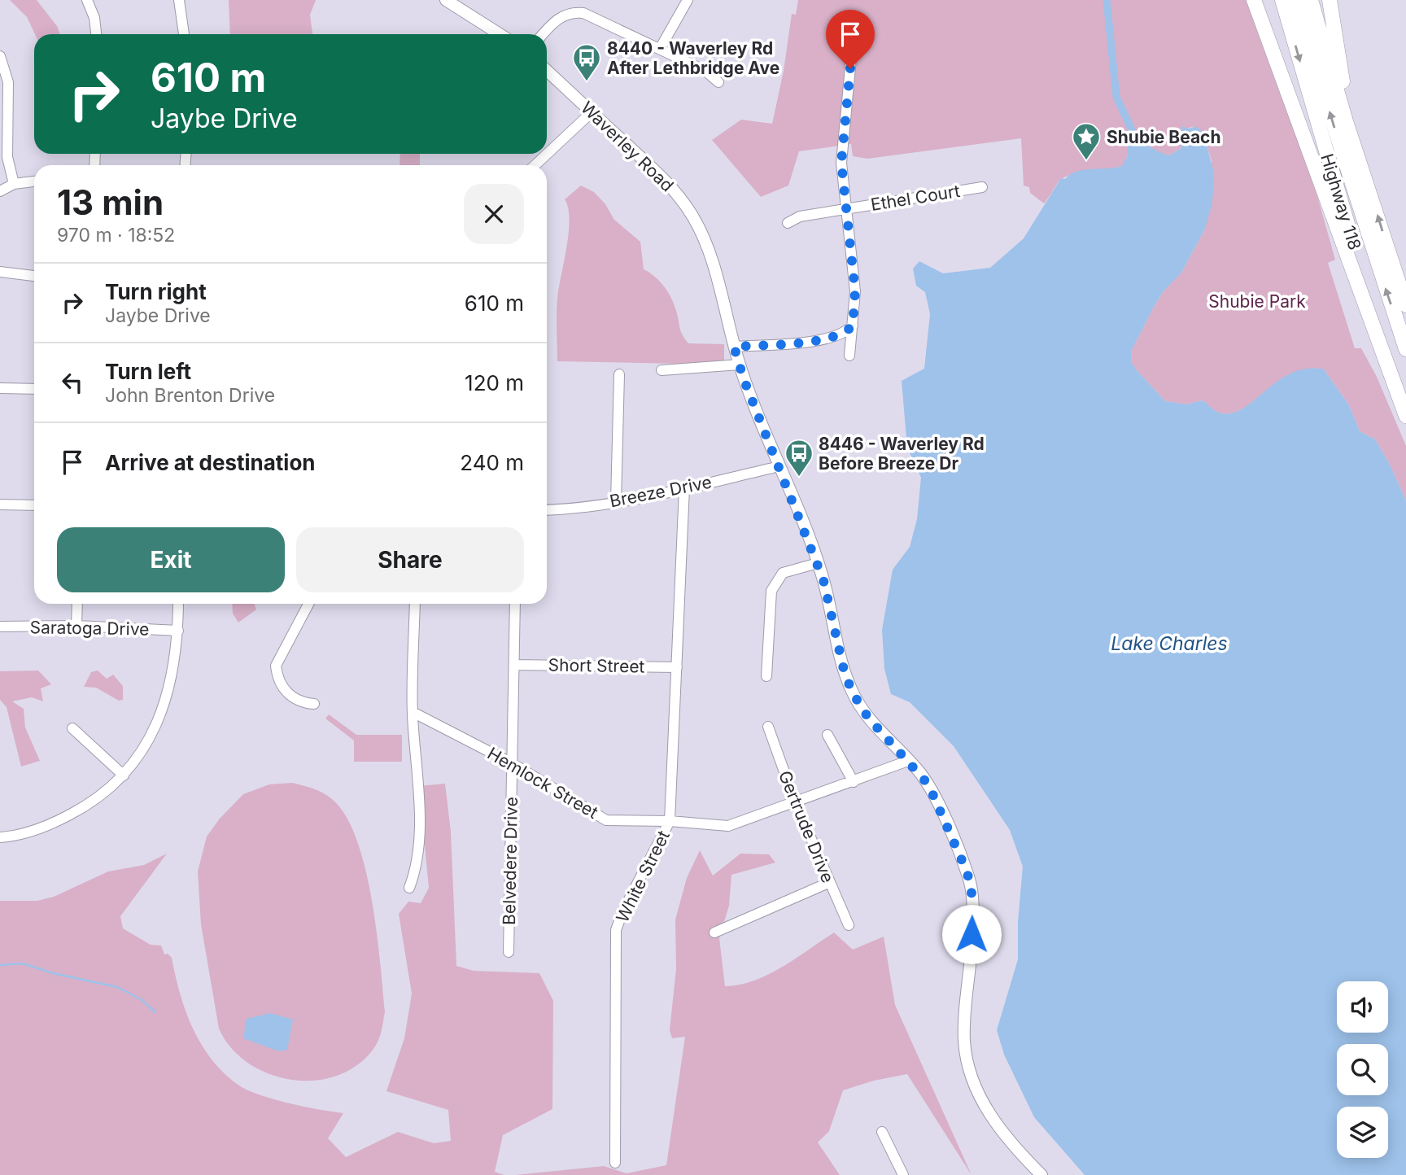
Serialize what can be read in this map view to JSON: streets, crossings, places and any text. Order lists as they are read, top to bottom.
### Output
{
  "streets": {
    "highway": ["Highway 118"],
    "main road": ["Waverley Road"],
    "street": [
      "Ethel Court",
      "Breeze Drive",
      "Saratoga Drive",
      "Short Street",
      "Hemlock Street",
      "Gertrude Drive",
      "Belvedere Drive",
      "White Street"
    ]
  },
  "crossings": [
    ["Waverley Road", "Breeze Drive"],
    ["Waverley Road", "Hemlock Street"],
    ["Breeze Drive", "White Street"],
    ["Short Street", "Belvedere Drive"],
    ["Short Street", "White Street"],
    ["Hemlock Street", "Gertrude Drive"],
    ["Hemlock Street", "Belvedere Drive"],
    ["Hemlock Street", "White Street"]
  ],
  "water": ["Lake Charles"],
  "parks": ["Shubie Park"],
  "places": {
    "bus stop": ["8440 - Waverley Rd After Lethbridge Ave", "8446 - Waverley Rd Before Breeze Dr"],
    "place": ["Shubie Beach"]
  },
  "page": {
    "turn": ["610 m", "Jaybe Drive"],
    "heading": ["13 min", "970 m · 18:52"],
    "list": [
      {
        "name": "Turn right",
        "note": "Jaybe Drive",
        "value": "610 m"
      },
      {
        "name": "Turn left",
        "note": "John Brenton Drive",
        "value": "120 m"
      },
      {
        "name": "Arrive at destination",
        "value": "240 m"
      }
    ],
    "buttons": ["Exit", "Share"]
  }
}
